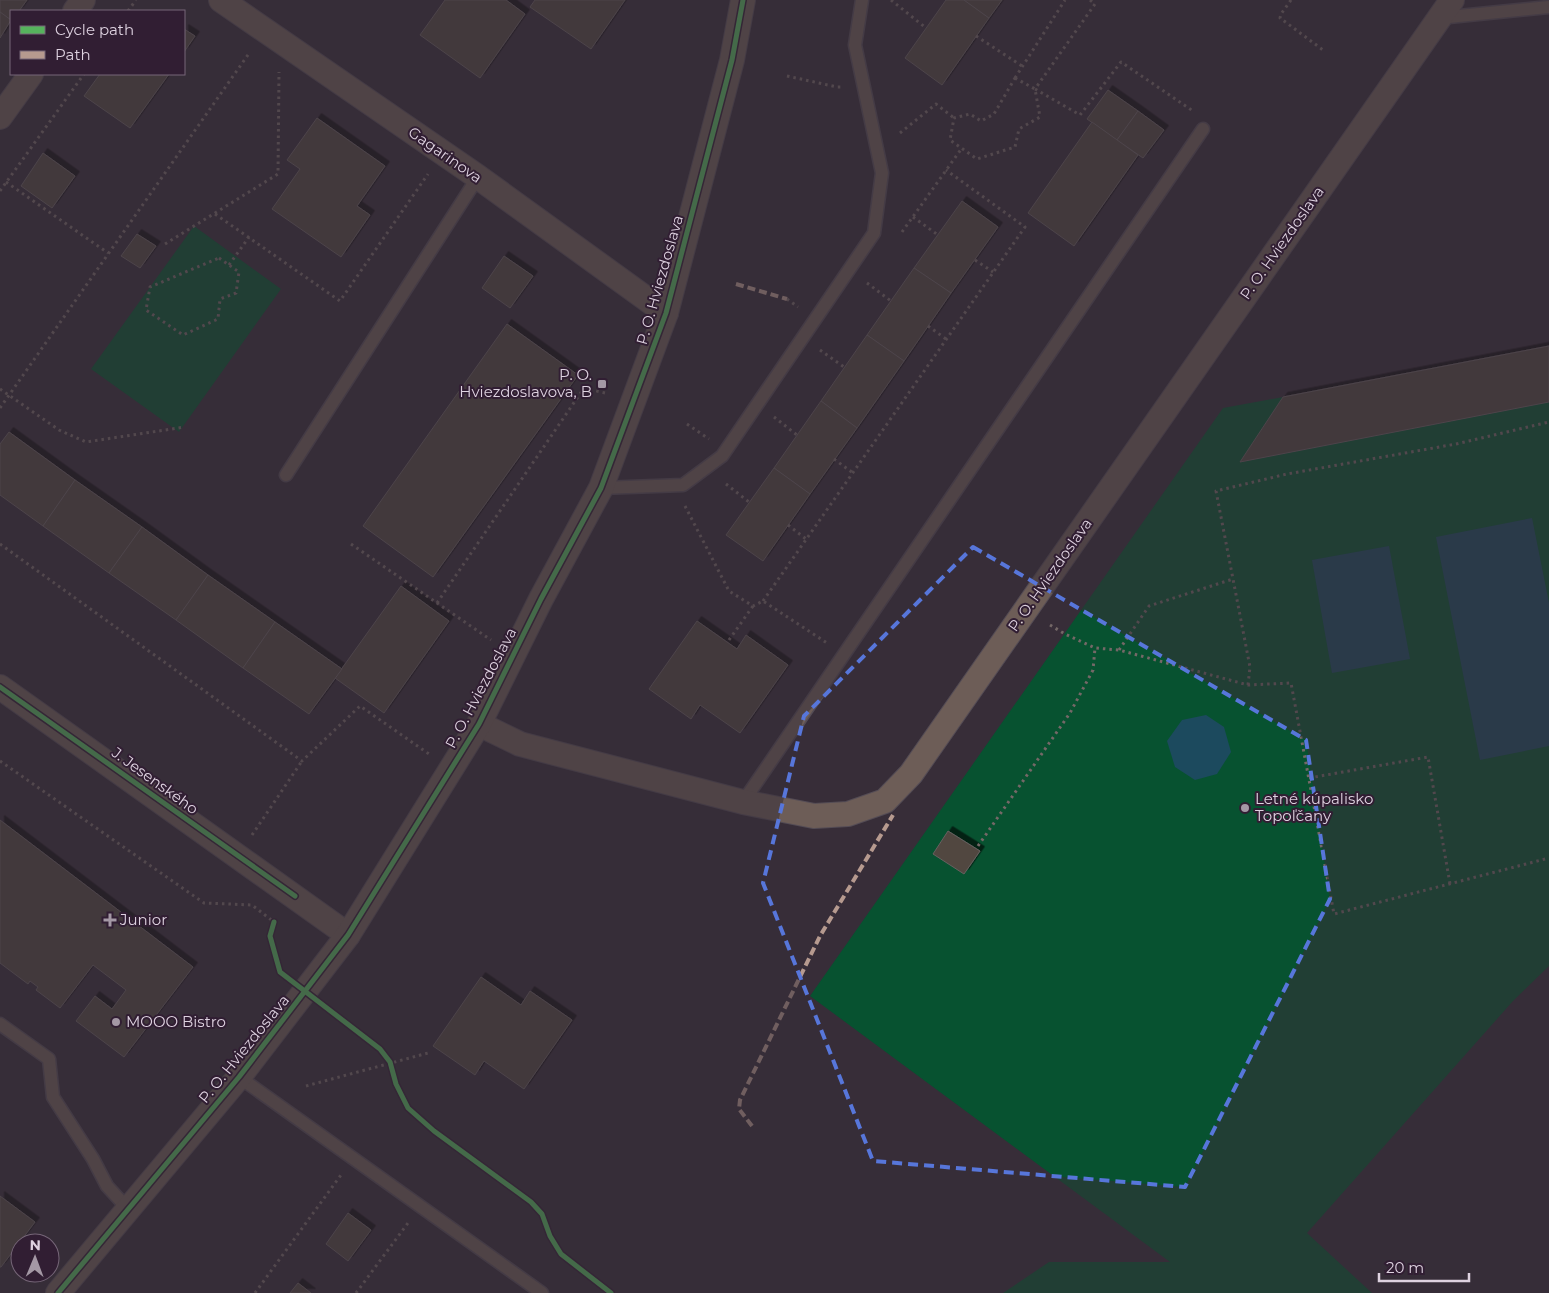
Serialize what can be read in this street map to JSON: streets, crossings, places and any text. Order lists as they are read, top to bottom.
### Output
{
  "streets": {
    "street": ["Gagarinova", "P. O. Hviezdoslava", "J. Jesenského"]
  },
  "crossings": [
    ["Gagarinova", "P. O. Hviezdoslava"],
    ["P. O. Hviezdoslava", "J. Jesenského"]
  ],
  "places": {
    "transit": ["P. O. Hviezdoslavova, B"],
    "other": ["Letné kúpalisko Topoľčany", "MOOO Bistro"],
    "health": ["Junior"]
  },
  "legend": ["Cycle path", "Path"],
  "scale_bar": "20 m",
  "north": "top"
}
